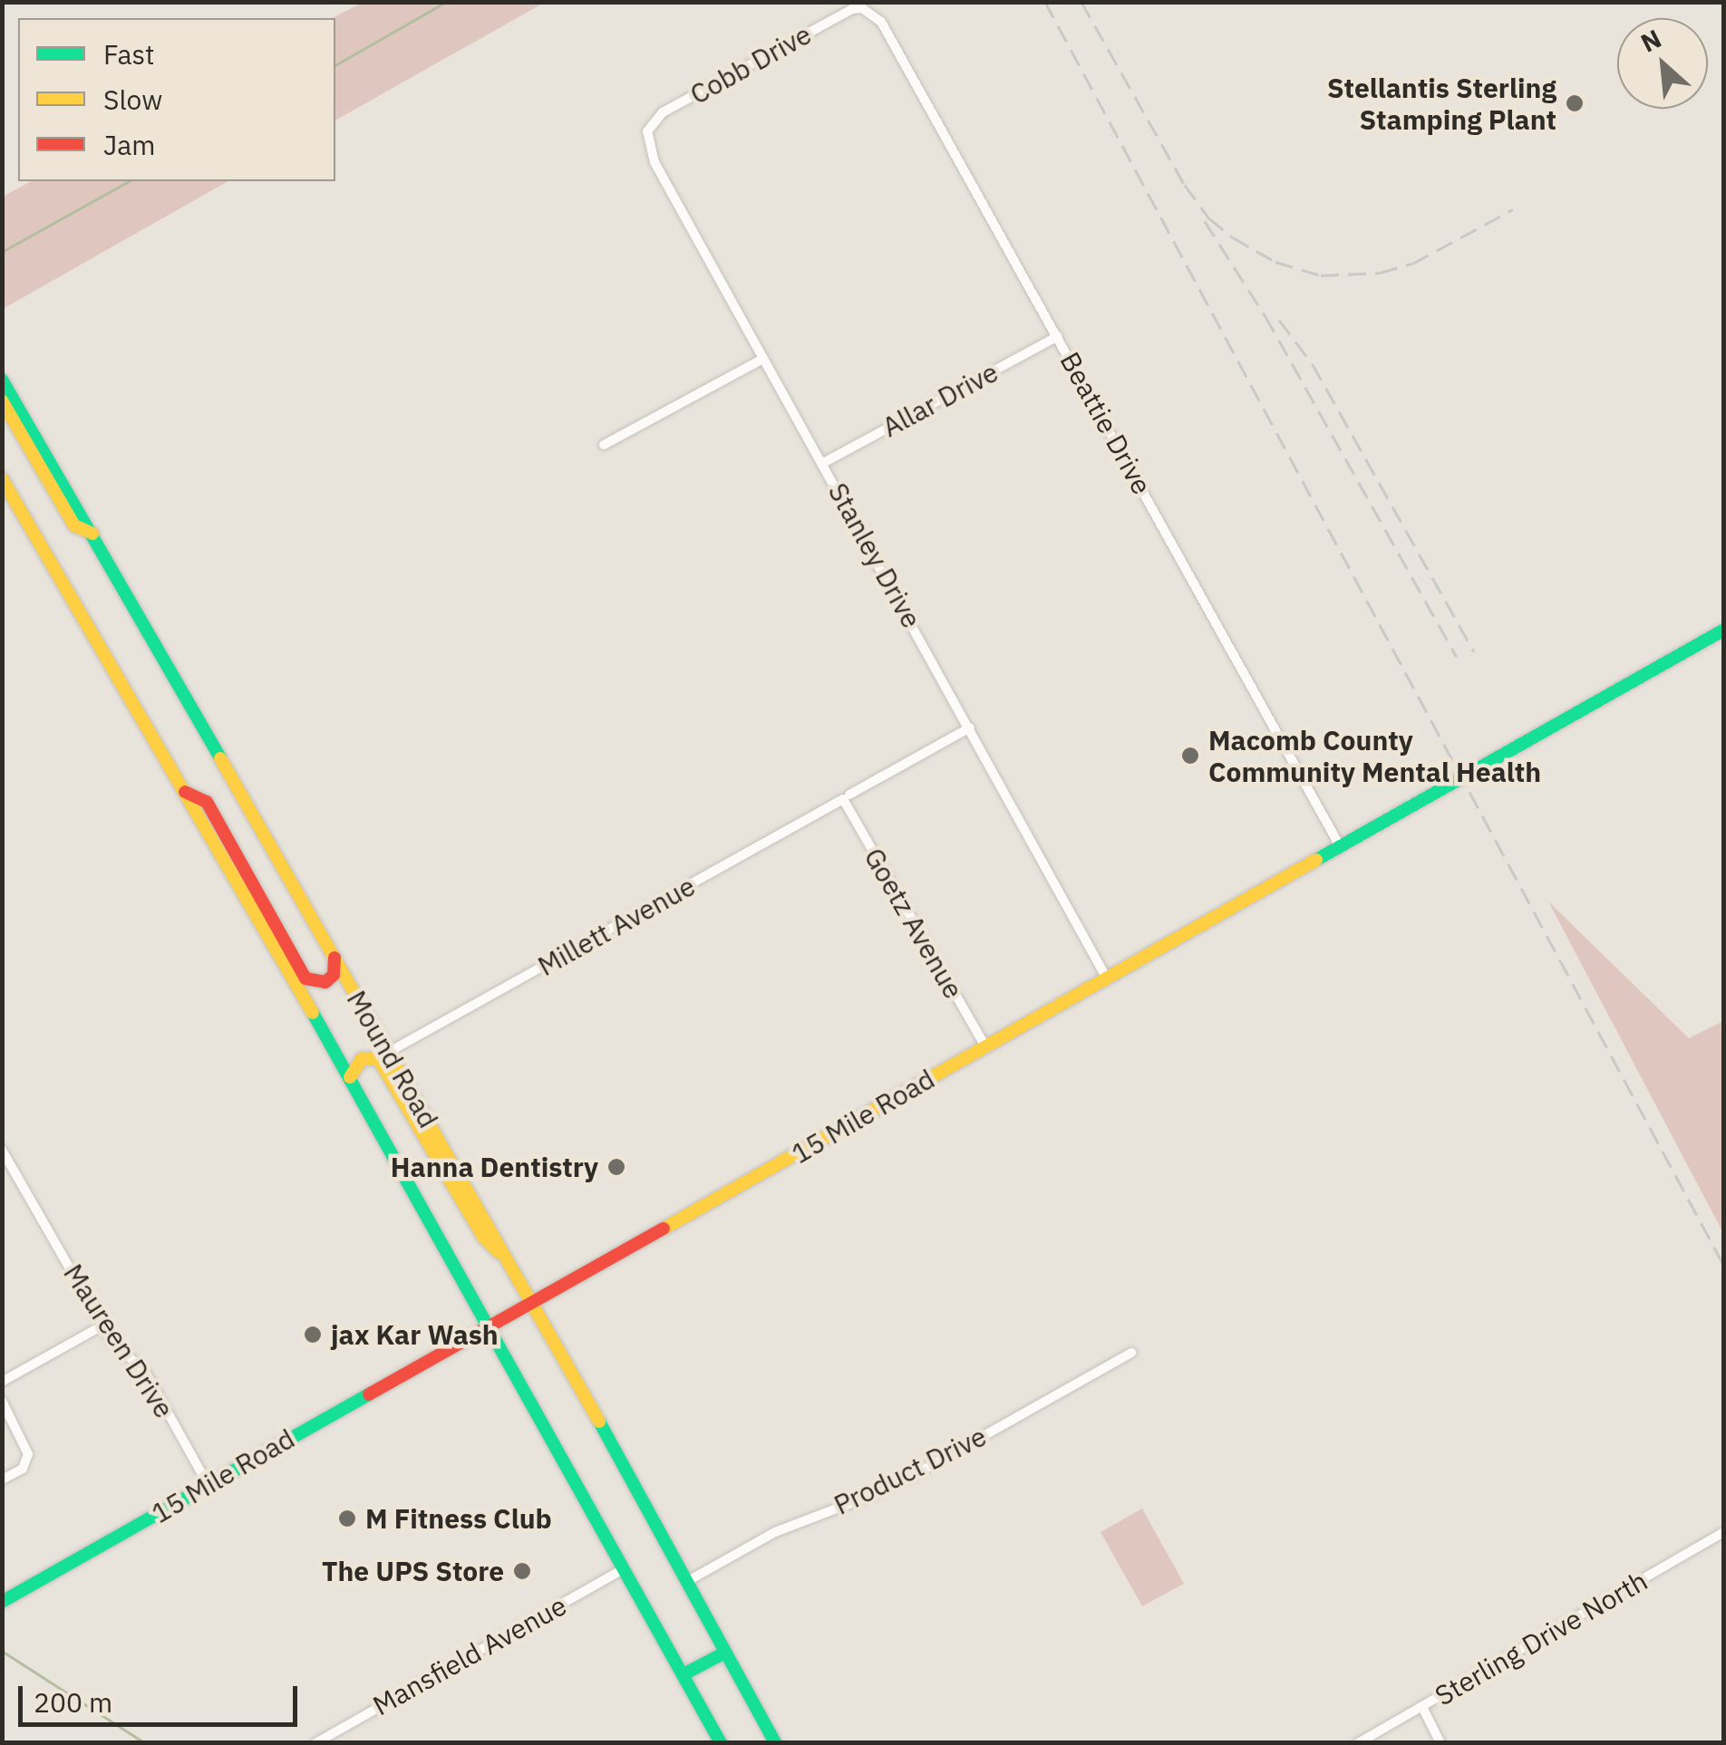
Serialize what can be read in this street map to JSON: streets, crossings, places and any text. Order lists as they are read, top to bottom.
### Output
{
  "streets": {
    "main road": ["Mound Road", "15 Mile Road"],
    "street": [
      "Cobb Drive",
      "Allar Drive",
      "Beattie Drive",
      "Stanley Drive",
      "Goetz Avenue",
      "Millett Avenue",
      "Maureen Drive",
      "Product Drive",
      "Sterling Drive North",
      "Mansfield Avenue"
    ]
  },
  "crossings": [
    ["Cobb Drive", "Beattie Drive"],
    ["Cobb Drive", "Stanley Drive"],
    ["Allar Drive", "Beattie Drive"],
    ["Allar Drive", "Stanley Drive"],
    ["Beattie Drive", "15 Mile Road"],
    ["Stanley Drive", "Millett Avenue"],
    ["Stanley Drive", "15 Mile Road"],
    ["Goetz Avenue", "Millett Avenue"],
    ["Goetz Avenue", "15 Mile Road"],
    ["Millett Avenue", "Mound Road"],
    ["Mound Road", "15 Mile Road"],
    ["Mound Road", "Product Drive"],
    ["Mound Road", "Mansfield Avenue"],
    ["15 Mile Road", "Maureen Drive"]
  ],
  "places": [
    "Stellantis Sterling Stamping Plant",
    "Macomb County Community Mental Health",
    "Hanna Dentistry",
    "jax Kar Wash",
    "M Fitness Club",
    "The UPS Store"
  ],
  "legend": ["Fast", "Slow", "Jam"],
  "scale_bar": "200 m",
  "north": "top left"
}
